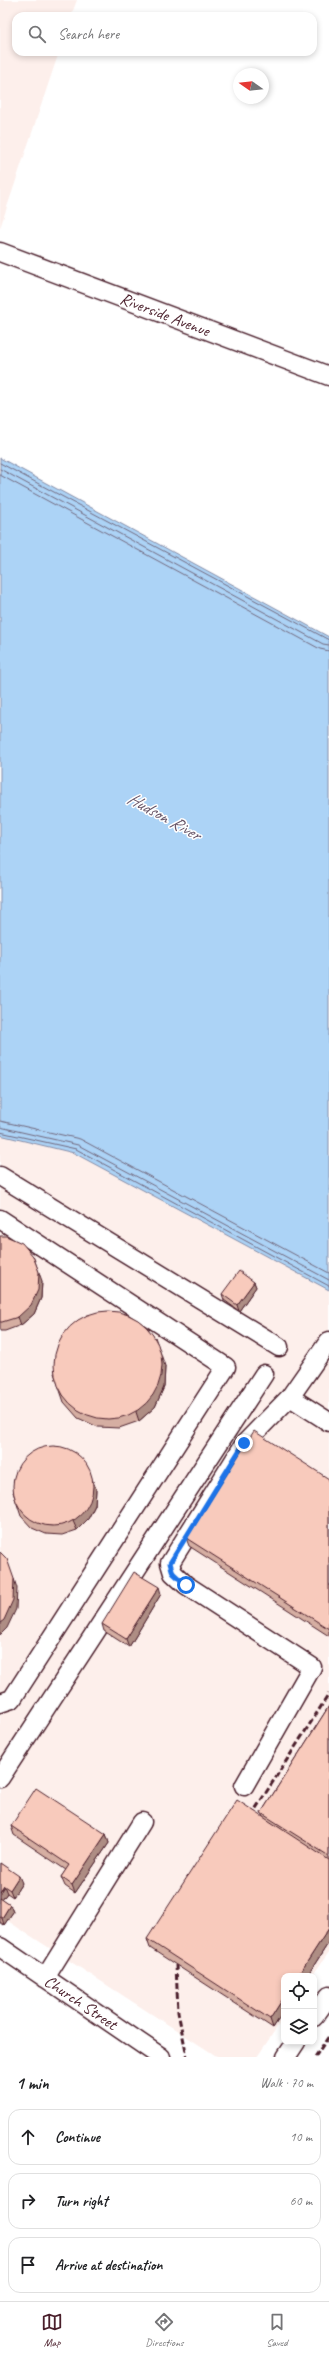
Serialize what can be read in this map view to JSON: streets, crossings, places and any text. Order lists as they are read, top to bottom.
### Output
{
  "streets": {
    "street": ["Riverside Avenue", "Church Street"]
  },
  "water": ["Hudson River"],
  "north": "left",
  "page": {
    "search": "Search here",
    "heading": ["1 min", "Walk · 70 m"],
    "list": [
      ["Continue", "10 m"],
      ["Turn right", "60 m"],
      "Arrive at destination"
    ],
    "nav": ["Map", "Directions", "Saved"]
  }
}
